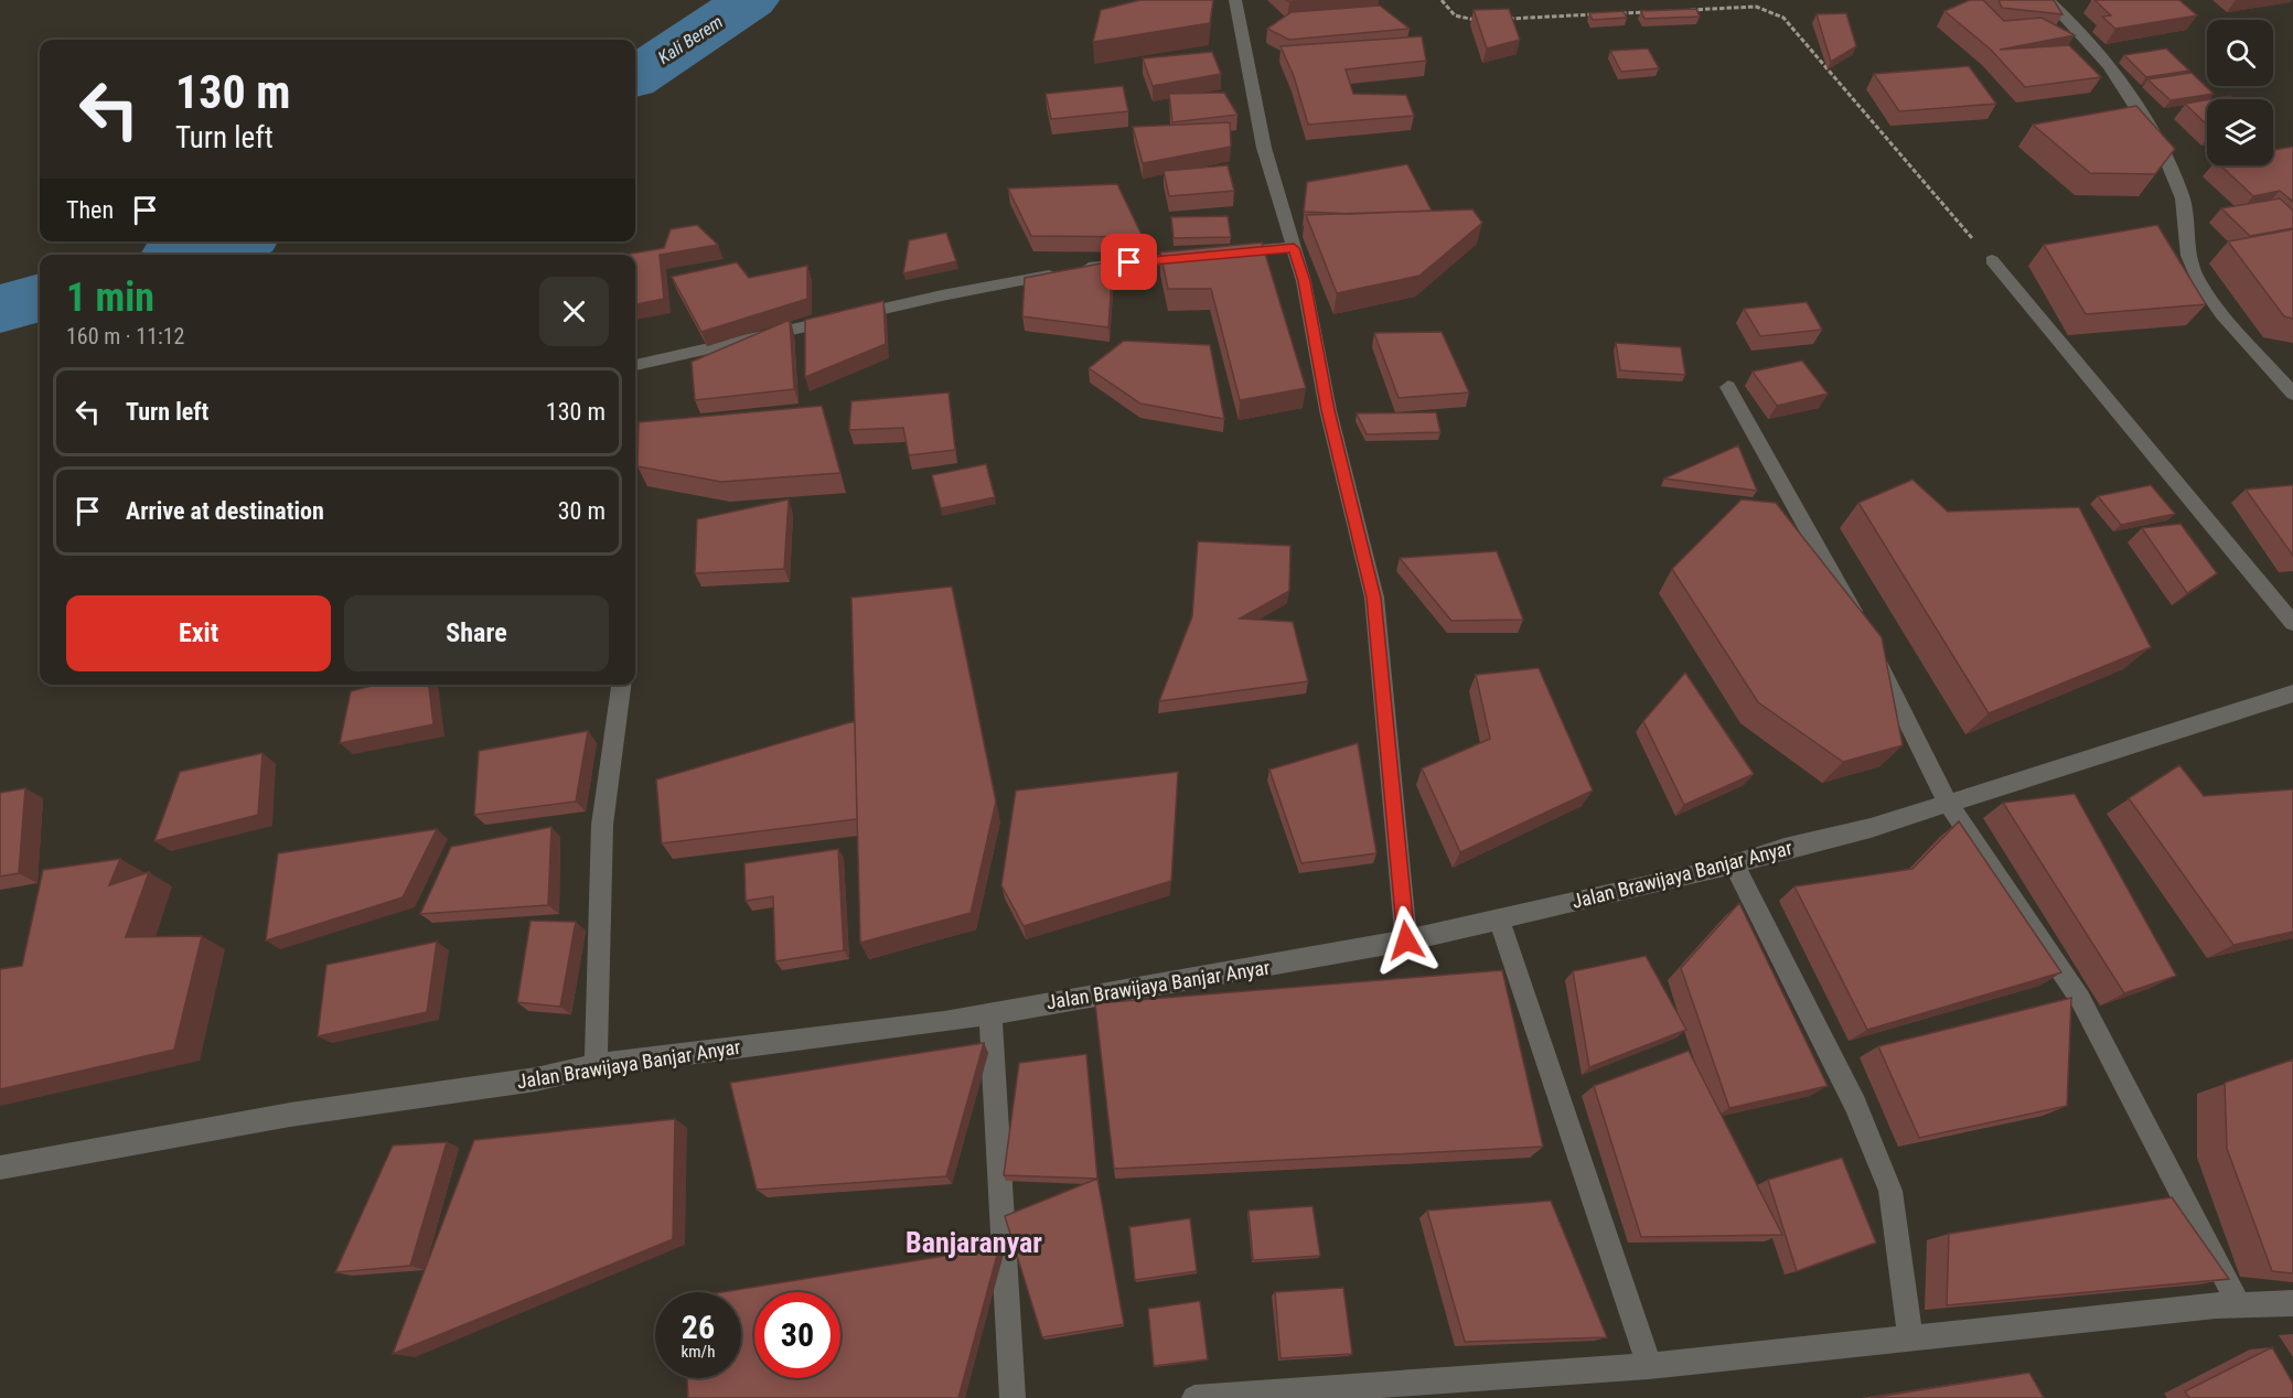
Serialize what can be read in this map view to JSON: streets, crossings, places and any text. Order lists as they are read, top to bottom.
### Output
{
  "streets": {
    "street": ["Jalan Brawijaya Banjar Anyar"]
  },
  "districts": ["Banjaranyar"],
  "water": ["Kali Berem"],
  "page": {
    "turn": ["130 m", "Turn left"],
    "then": "Then",
    "heading": ["1 min", "160 m · 11:12"],
    "list": [
      {
        "name": "Turn left",
        "value": "130 m"
      },
      {
        "name": "Arrive at destination",
        "value": "30 m"
      }
    ],
    "buttons": ["Exit", "Share"],
    "speed": "26 km/h",
    "limit": "30"
  }
}
